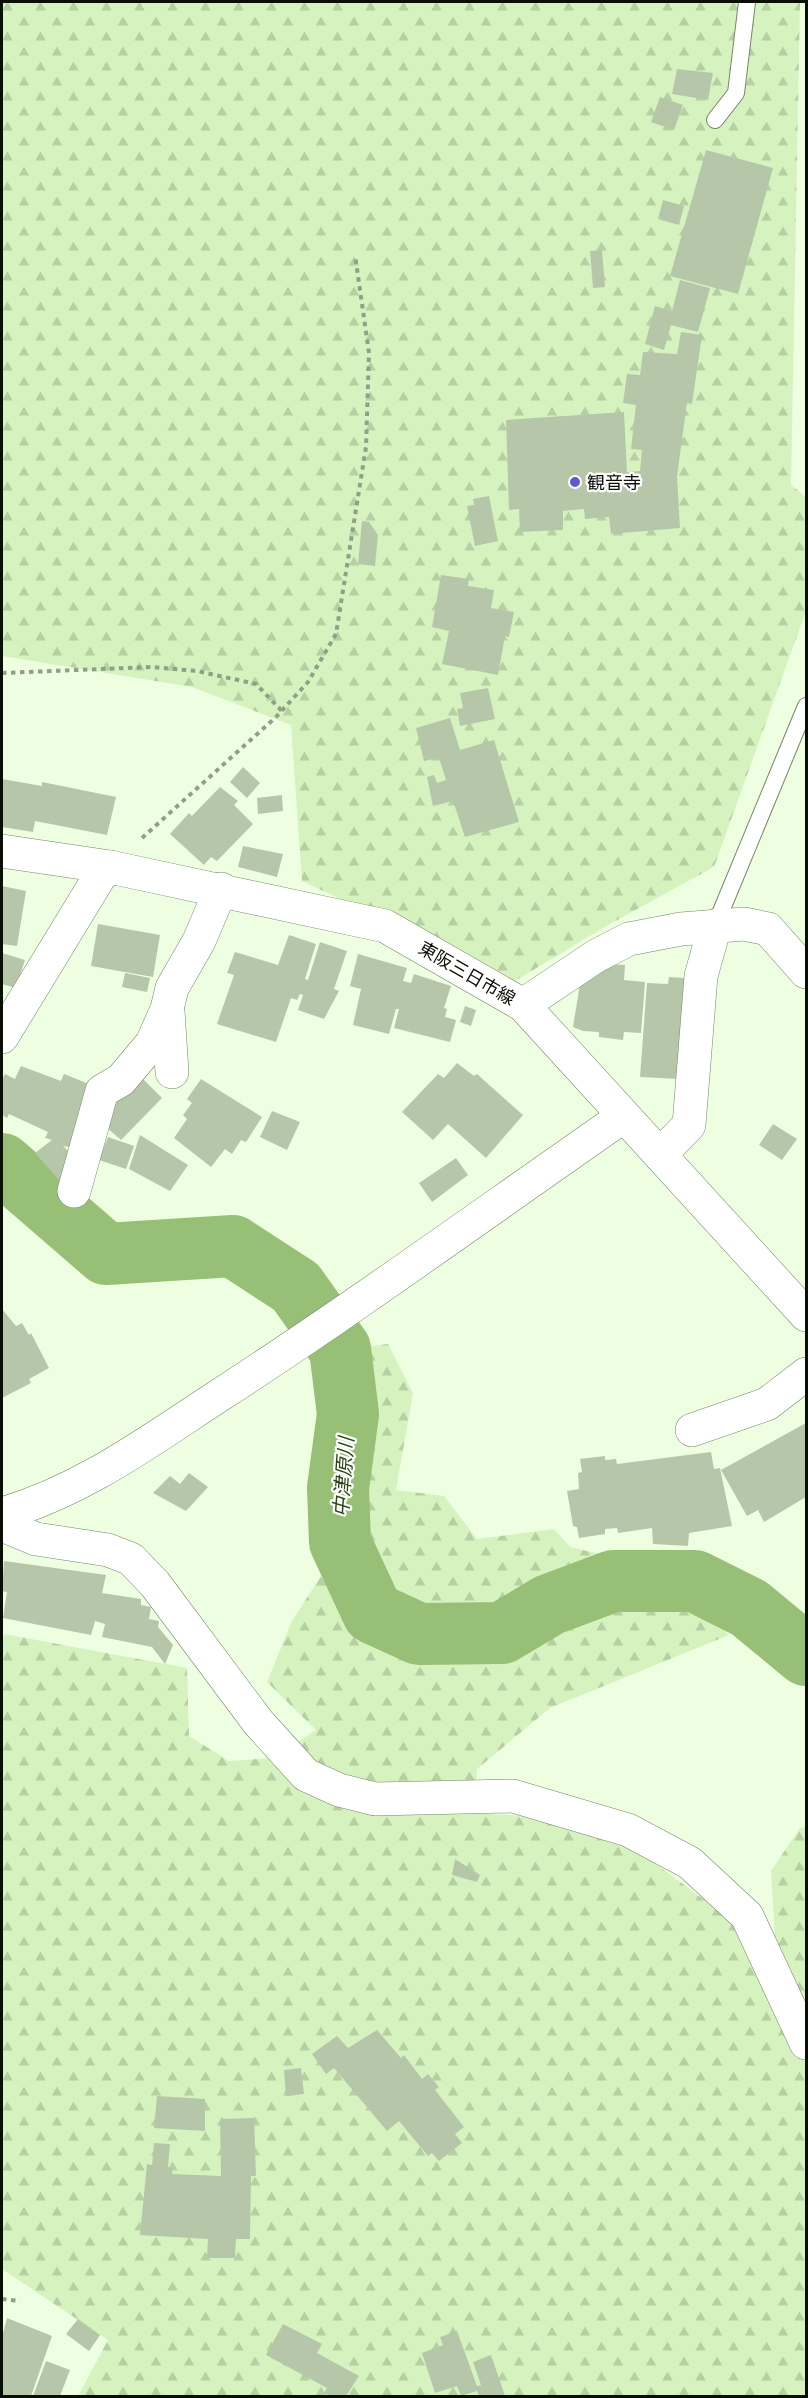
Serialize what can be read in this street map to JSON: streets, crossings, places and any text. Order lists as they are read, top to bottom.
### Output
{
  "streets": {
    "street": ["東阪三日市線"]
  },
  "water": ["中津原川"],
  "places": ["観音寺"]
}
